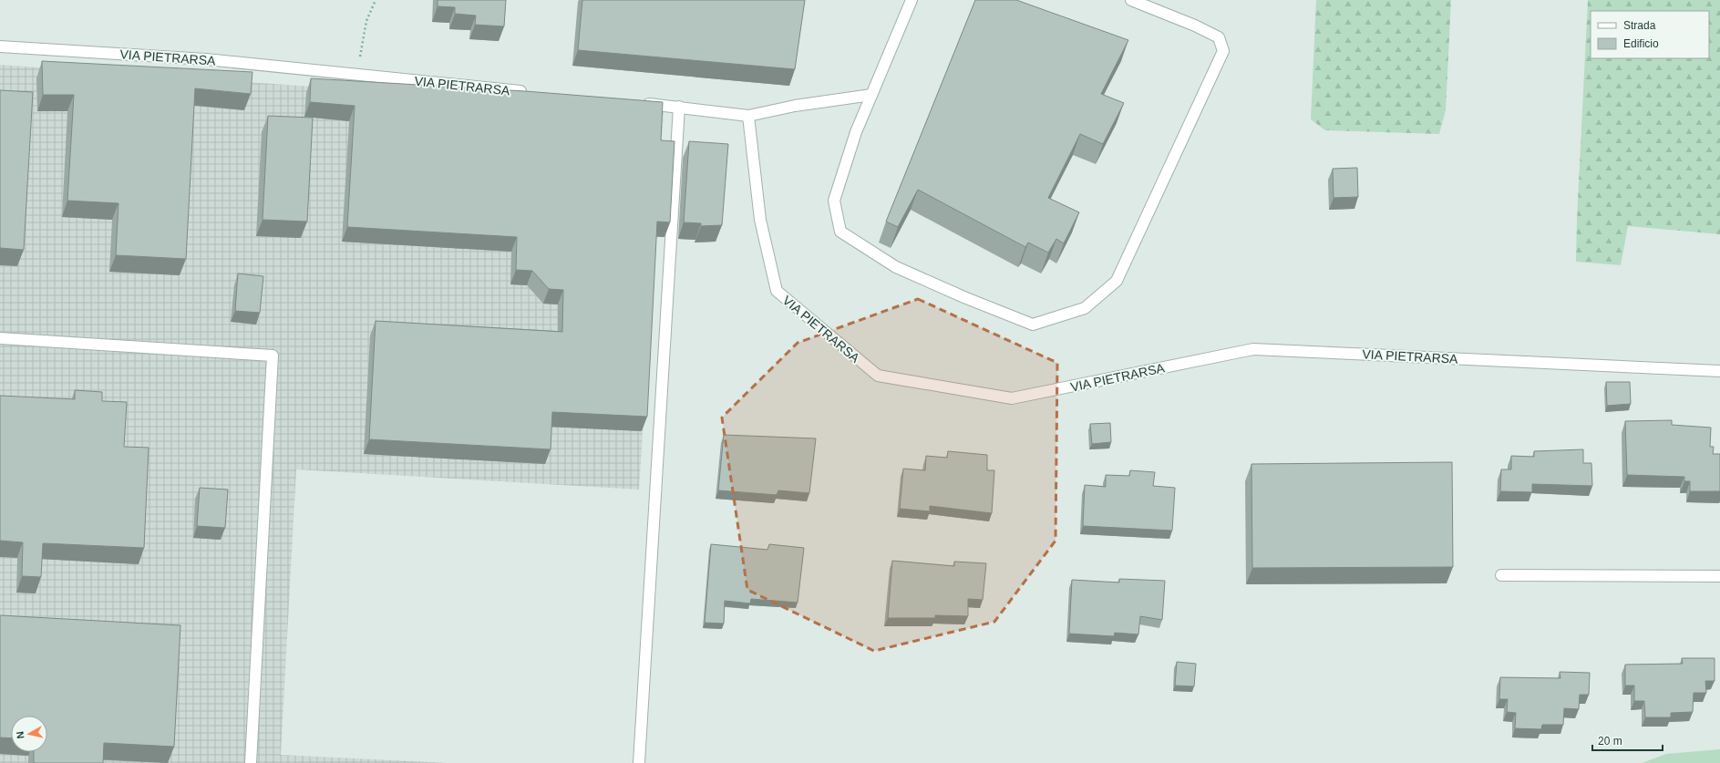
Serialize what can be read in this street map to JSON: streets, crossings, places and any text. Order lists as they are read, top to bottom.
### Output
{
  "streets": {
    "street": ["VIA PIETRARSA"]
  },
  "legend": ["Strada", "Edificio"],
  "scale_bar": "20 m",
  "north": "left"
}
